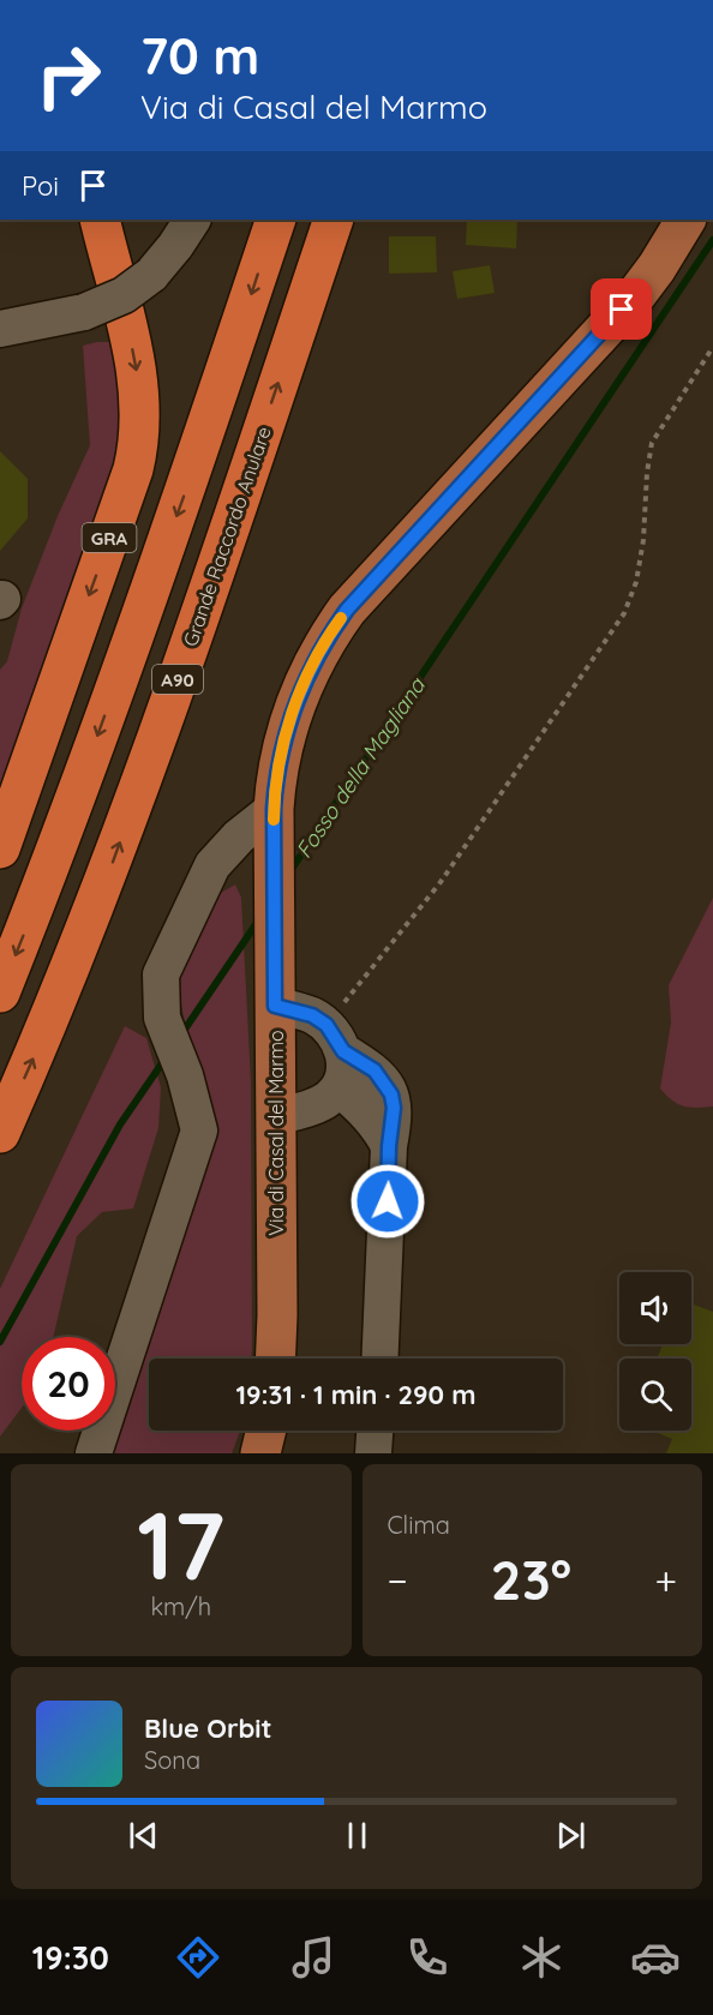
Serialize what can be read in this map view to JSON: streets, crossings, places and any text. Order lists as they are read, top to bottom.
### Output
{
  "streets": {
    "highway": ["Grande Raccordo Anulare", "GRA", "A90"],
    "main road": ["Via di Casal del Marmo"]
  },
  "water": ["Fosso della Magliana"],
  "page": {
    "turn": ["70 m", "Via di Casal del Marmo"],
    "then": "Poi",
    "limit": "20",
    "trip": "19:31 · 1 min · 290 m",
    "tile": [
      ["17", "km/h"],
      "Clima"
    ],
    "heat": ["−", "23°", "+"],
    "song": ["Blue Orbit", "Sona"],
    "tabs": "19:30"
  }
}
